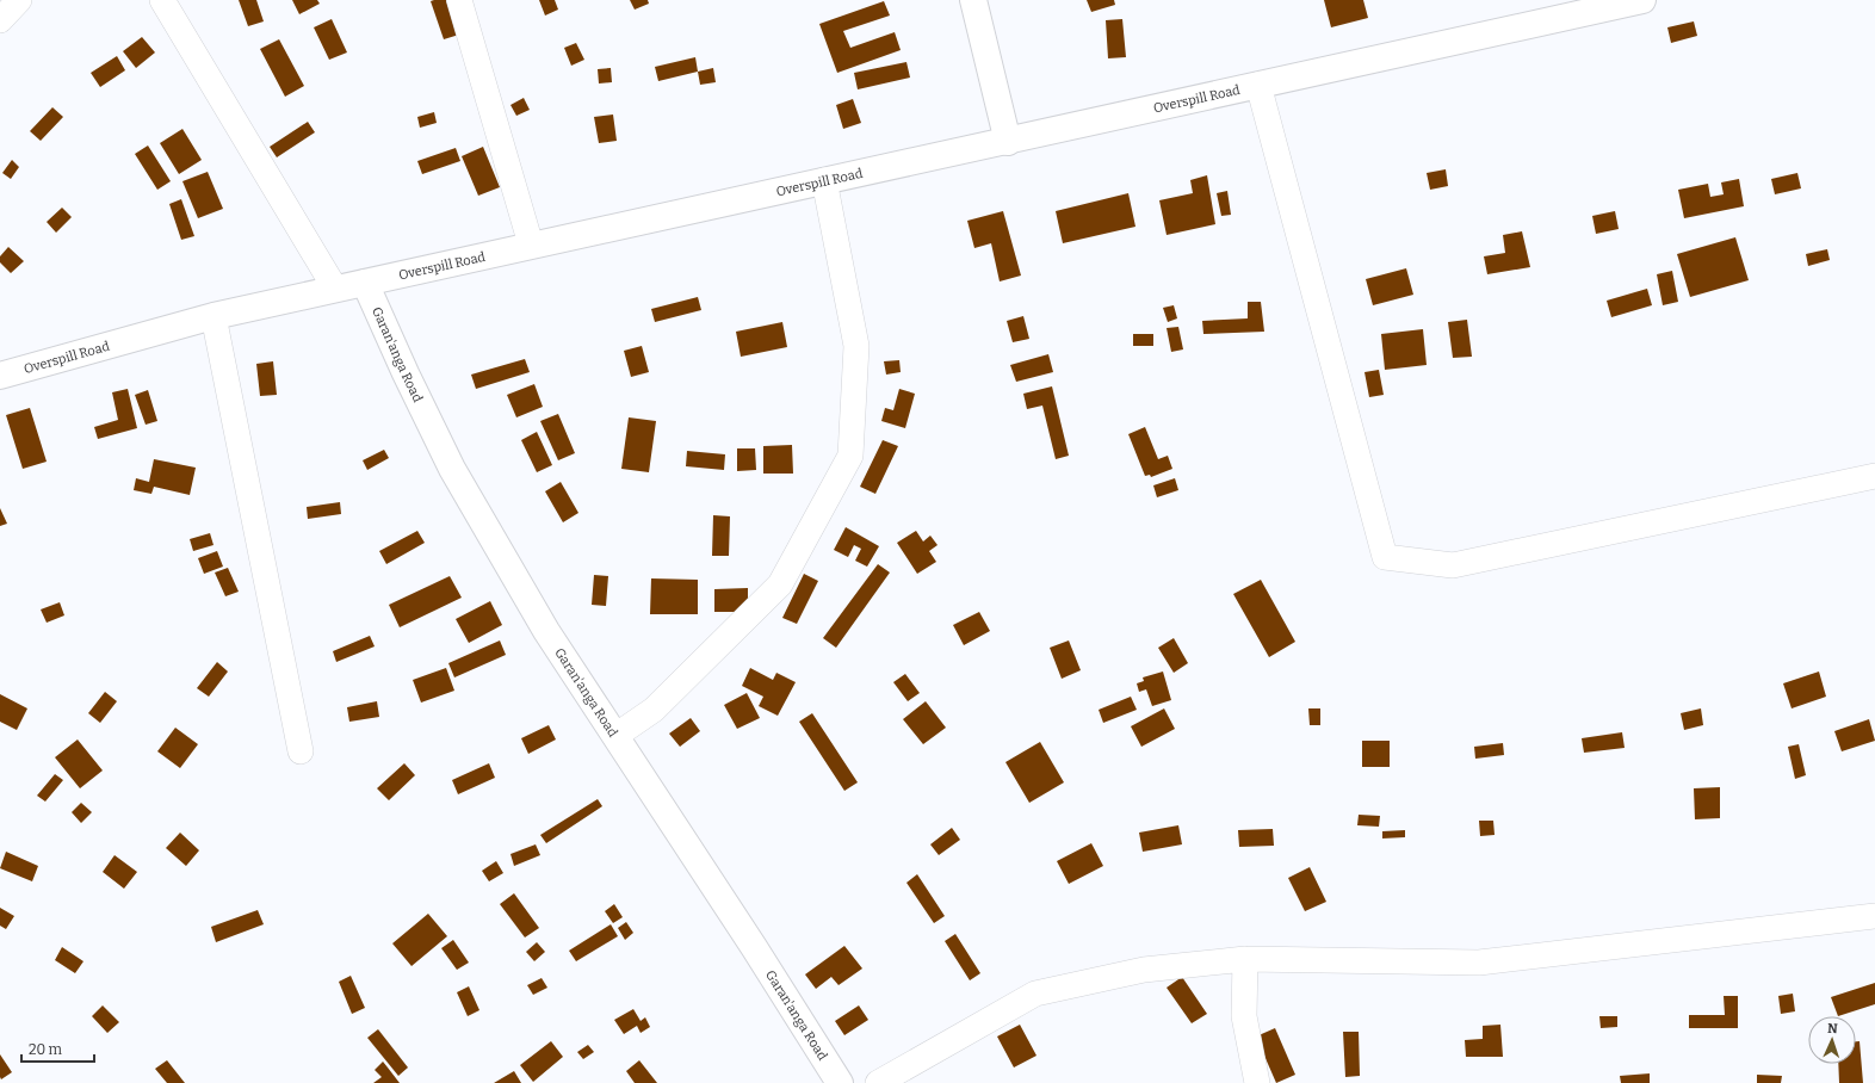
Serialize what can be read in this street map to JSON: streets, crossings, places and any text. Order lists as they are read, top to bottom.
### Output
{
  "streets": {
    "street": ["Overspill Road", "Garan'anga Road"]
  },
  "crossings": [
    ["Overspill Road", "Garan'anga Road"]
  ],
  "scale_bar": "20 m",
  "north": "top"
}
